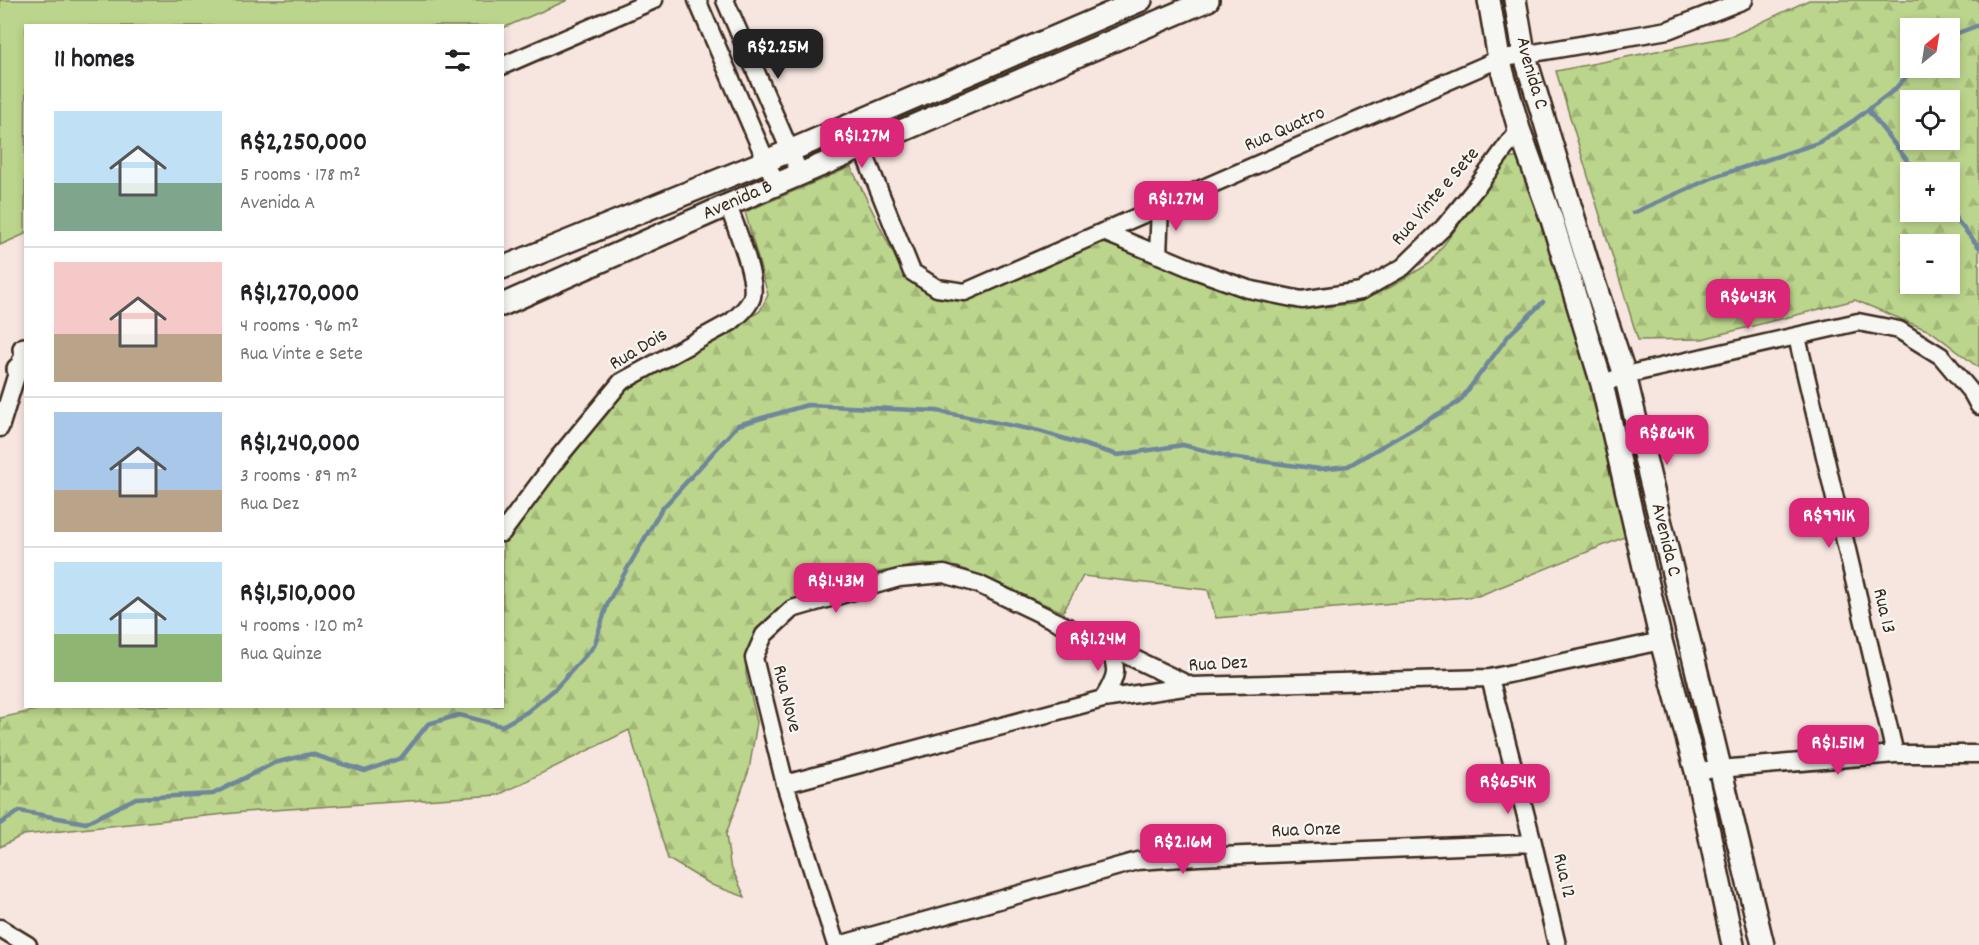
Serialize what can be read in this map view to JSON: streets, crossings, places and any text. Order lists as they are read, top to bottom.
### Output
{
  "streets": {
    "street": [
      "Avenida C",
      "Rua Quatro",
      "Rua Vinte e Sete",
      "Avenida B",
      "Rua Dois",
      "Rua 13",
      "Rua Dez",
      "Rua Nove",
      "Rua Onze",
      "Rua 12"
    ]
  },
  "crossings": [
    ["Avenida C", "Rua Quatro"],
    ["Avenida C", "Rua Vinte e Sete"],
    ["Avenida C", "Rua Dez"],
    ["Rua Quatro", "Rua Vinte e Sete"],
    ["Rua Quatro", "Avenida B"],
    ["Avenida B", "Rua Dois"],
    ["Rua Dez", "Rua Nove"],
    ["Rua Dez", "Rua 12"],
    ["Rua Nove", "Rua Onze"],
    ["Rua Onze", "Rua 12"]
  ],
  "north": "top right",
  "page": {
    "map_buttons": ["+", "−"],
    "heading": "11 homes",
    "price": [
      "R$2.25M",
      "R$1.27M",
      "R$1.27M",
      "R$643K",
      "R$864K",
      "R$991K",
      "R$1.43M",
      "R$1.24M",
      "R$1.51M",
      "R$654K",
      "R$2.16M"
    ],
    "list": [
      {
        "name": "R$2,250,000",
        "note": "5 rooms · 178 m² · Avenida A"
      },
      {
        "name": "R$1,270,000",
        "note": "4 rooms · 96 m² · Rua Vinte e Sete"
      },
      {
        "name": "R$1,240,000",
        "note": "3 rooms · 89 m² · Rua Dez"
      },
      {
        "name": "R$1,510,000",
        "note": "4 rooms · 120 m² · Rua Quinze"
      }
    ]
  }
}
